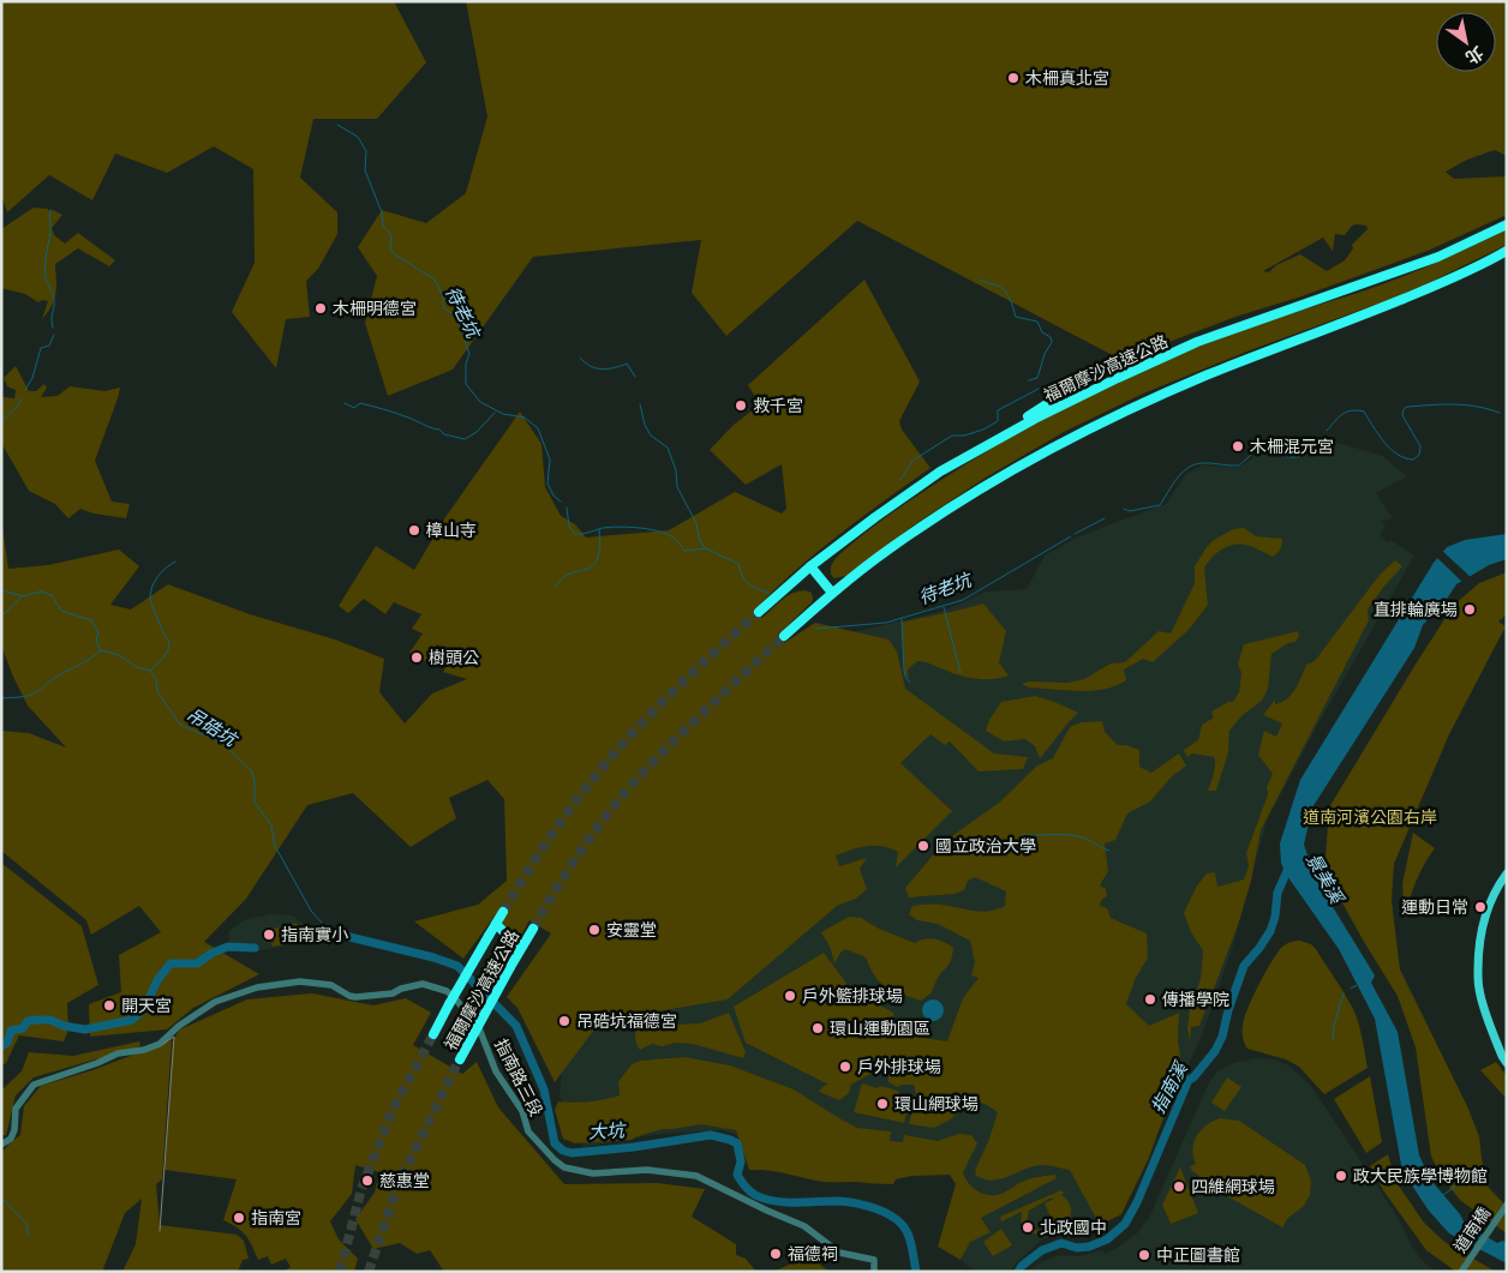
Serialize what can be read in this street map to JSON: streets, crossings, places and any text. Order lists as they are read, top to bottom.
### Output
{
  "streets": {
    "highway": ["福爾摩沙高速公路"],
    "street": ["指南路三段", "道南橋"]
  },
  "water": [
    "待老坑",
    "吊硞坑",
    "景美溪",
    "指南溪",
    "大坑"
  ],
  "parks": ["道南河濱公園右岸"],
  "places": [
    "木柵真北宮",
    "木柵明德宮",
    "救千宮",
    "木柵混元宮",
    "樟山寺",
    "直排輪廣場",
    "樹頭公",
    "國立政治大學",
    "運動日常",
    "安靈堂",
    "指南實小",
    "戶外籃排球場",
    "傳播學院",
    "開天宮",
    "吊硞坑福德宮",
    "環山運動園區",
    "戶外排球場",
    "環山網球場",
    "政大民族學博物館",
    "慈惠堂",
    "四維網球場",
    "指南宮",
    "北政國中",
    "福德祠",
    "中正圖書館"
  ],
  "north": "bottom right"
}
